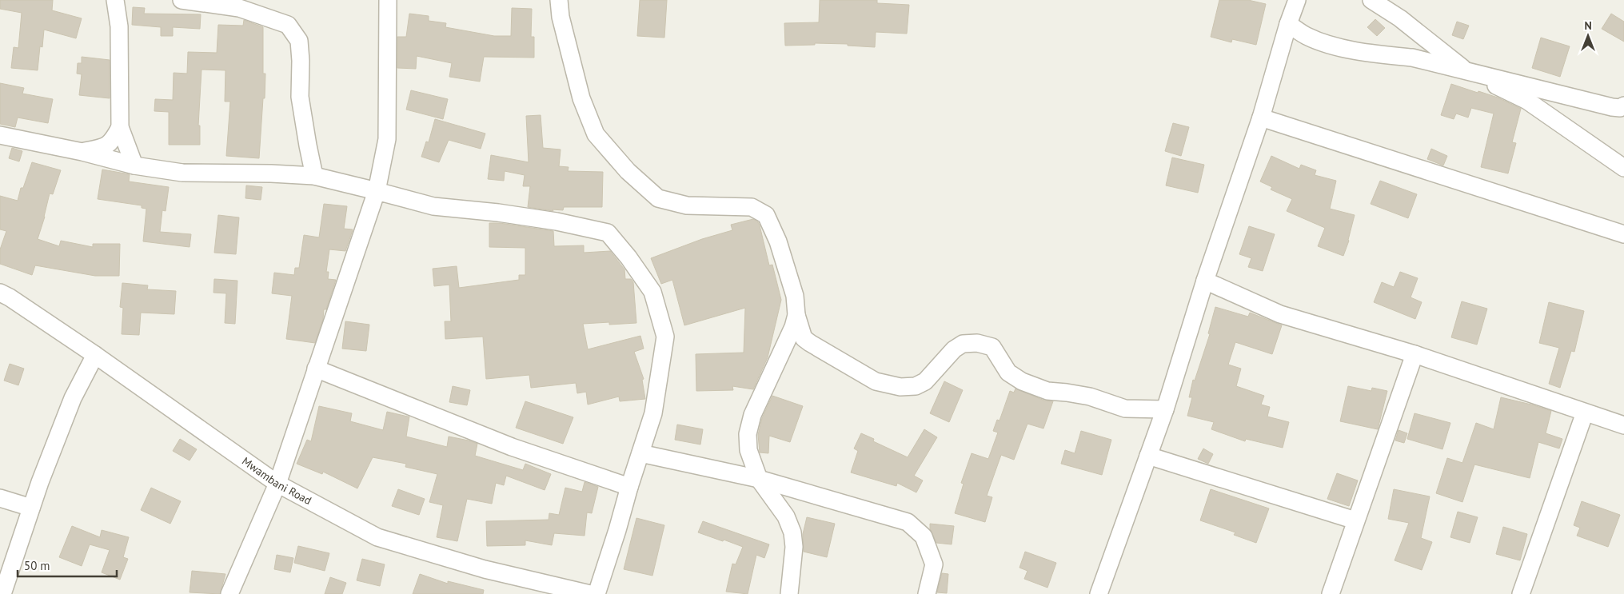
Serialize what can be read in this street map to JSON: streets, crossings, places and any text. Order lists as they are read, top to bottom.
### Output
{
  "streets": {
    "street": ["Mwambani Road"]
  },
  "scale_bar": "50 m",
  "north": "top"
}
